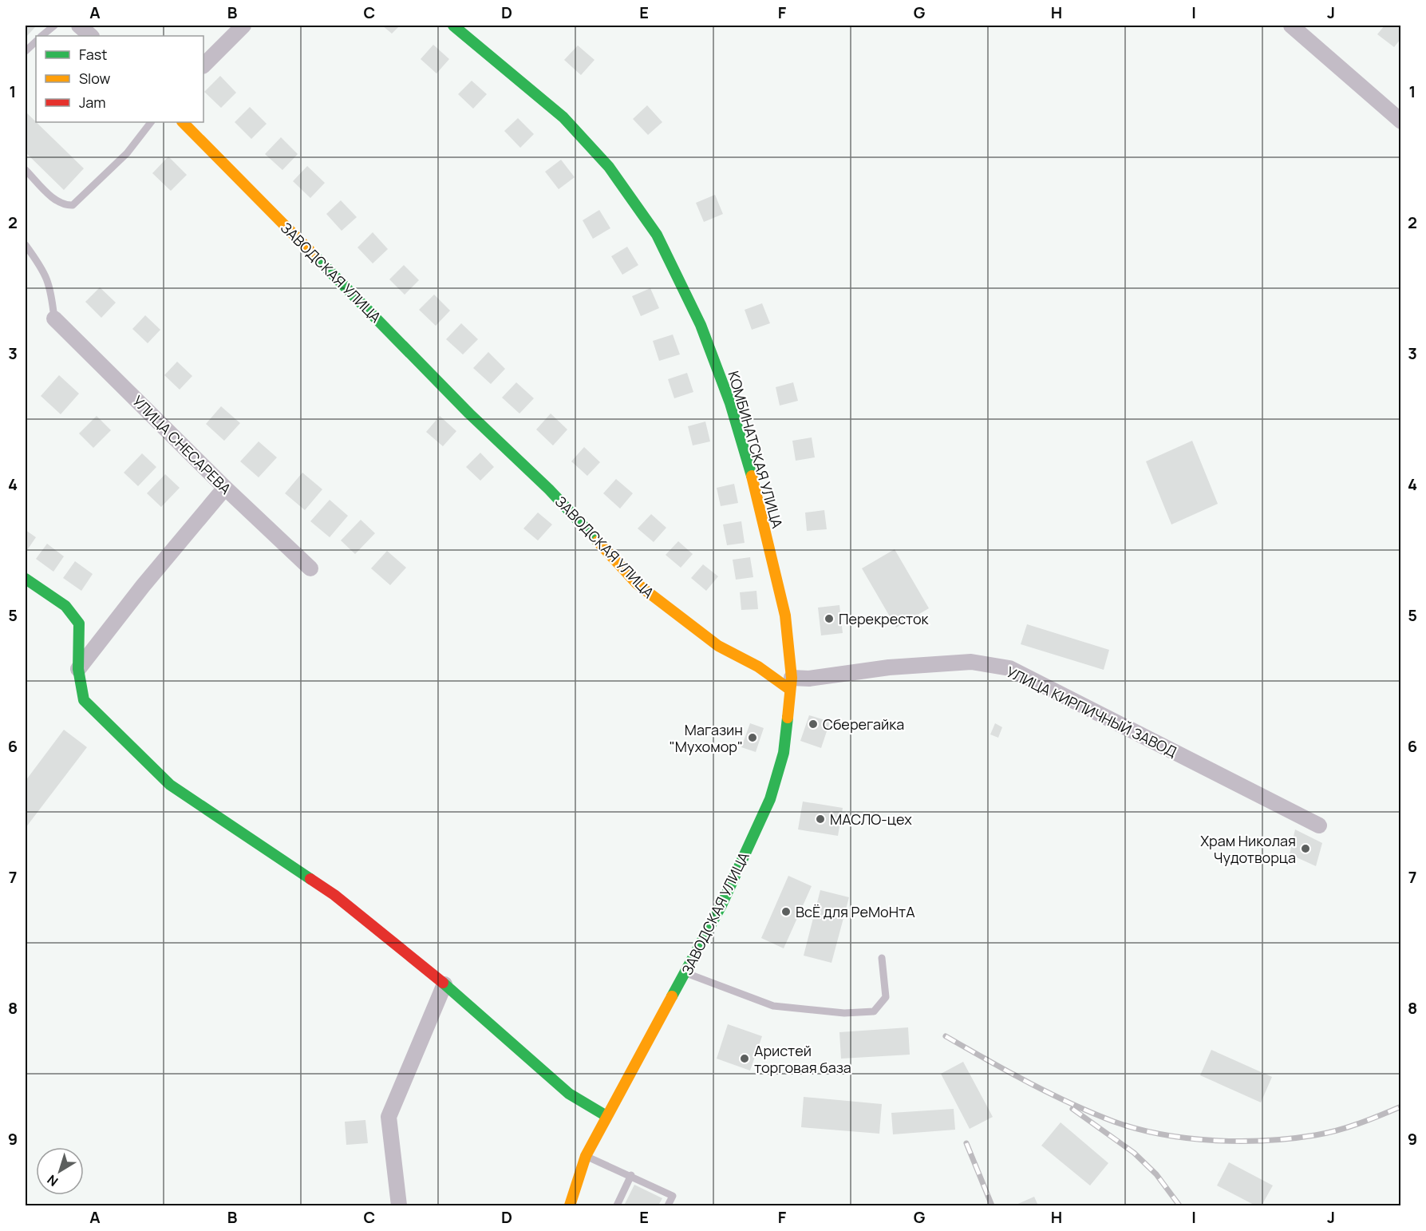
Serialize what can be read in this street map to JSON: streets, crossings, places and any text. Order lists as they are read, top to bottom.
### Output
{
  "streets": {
    "street": [
      "ЗАВОДСКАЯ УЛИЦА",
      "УЛИЦА СНЕСАРЕВА",
      "КОМБИНАТСКАЯ УЛИЦА",
      "УЛИЦА КИРПИЧНЫЙ ЗАВОД"
    ]
  },
  "crossings": [
    ["ЗАВОДСКАЯ УЛИЦА", "КОМБИНАТСКАЯ УЛИЦА"],
    ["ЗАВОДСКАЯ УЛИЦА", "УЛИЦА КИРПИЧНЫЙ ЗАВОД"],
    ["КОМБИНАТСКАЯ УЛИЦА", "УЛИЦА КИРПИЧНЫЙ ЗАВОД"]
  ],
  "places": [
    "Перекресток",
    "Сберегайка",
    "Магазин \"Мухомор\"",
    "МАСЛО-цех",
    "Храм Николая Чудотворца",
    "ВсЁ для РеМоНтА",
    "Аристей торговая база"
  ],
  "legend": ["Fast", "Slow", "Jam"],
  "north": "bottom left",
  "grid": {
    "columns": [
      "A",
      "B",
      "C",
      "D",
      "E",
      "F",
      "G",
      "H",
      "I",
      "J"
    ],
    "rows": [
      "1",
      "2",
      "3",
      "4",
      "5",
      "6",
      "7",
      "8",
      "9"
    ]
  }
}
